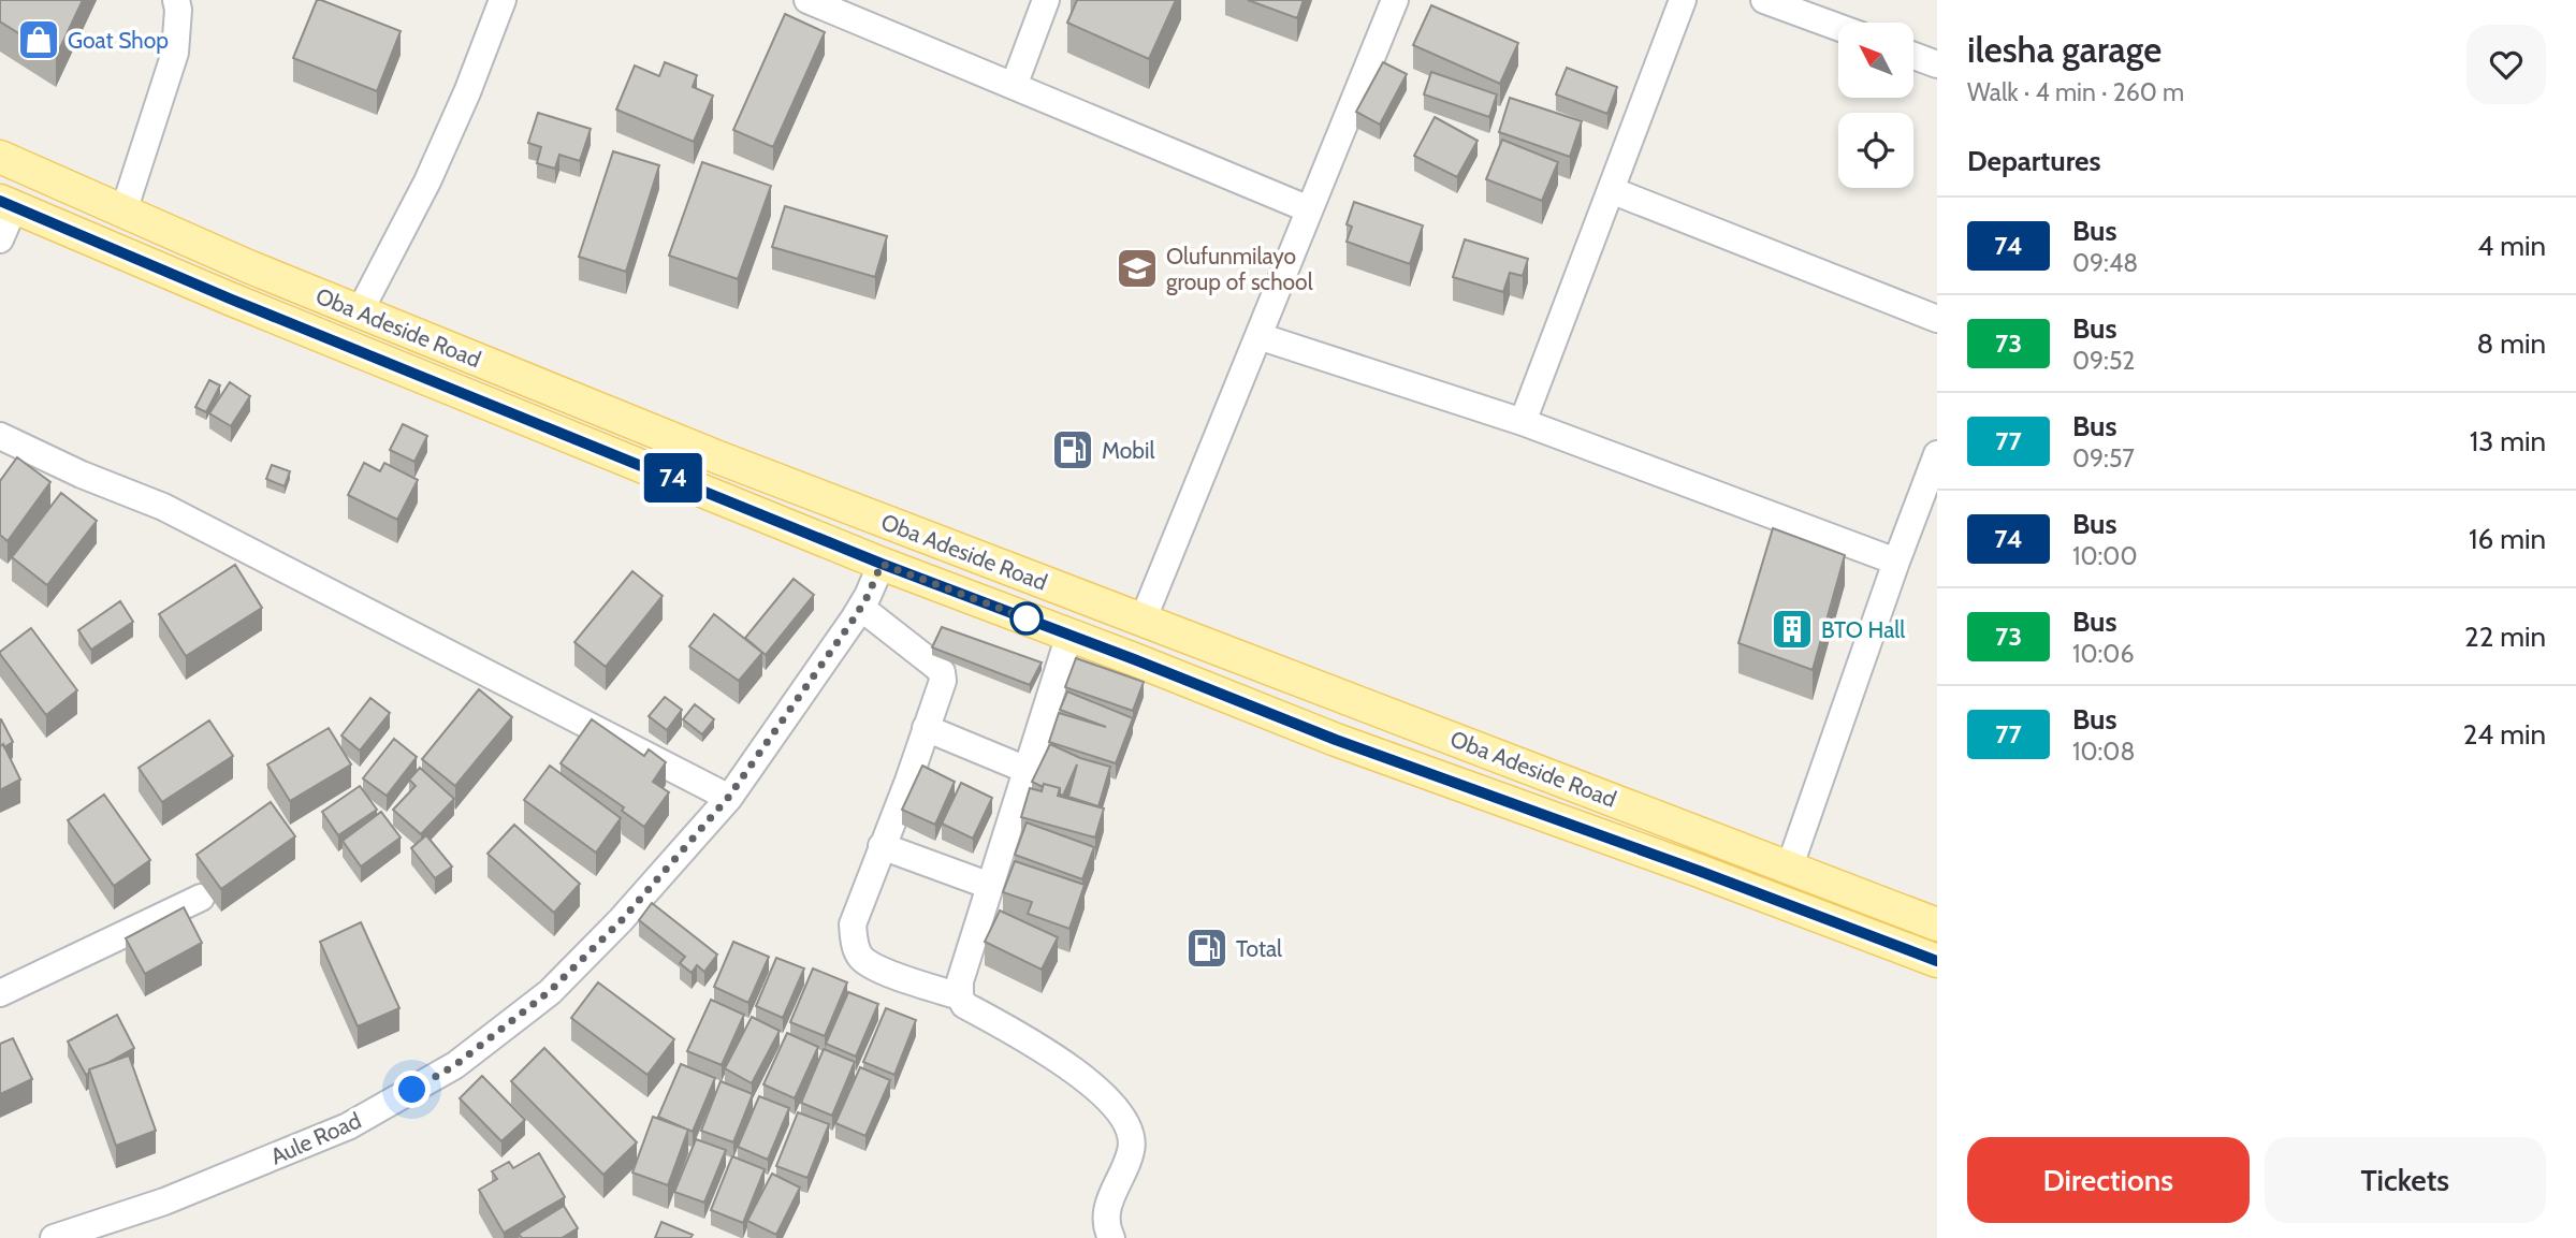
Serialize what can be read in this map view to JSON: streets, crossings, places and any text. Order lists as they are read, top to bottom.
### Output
{
  "streets": {
    "main road": ["Oba Adeside Road"],
    "street": ["Aule Road"]
  },
  "places": {
    "shop": ["Goat Shop"],
    "school or university": ["Olufunmilayo group of school"],
    "fuel station": ["Mobil", "Total"],
    "building": ["BTO Hall"]
  },
  "lines": ["bus line 74"],
  "north": "top left",
  "page": {
    "on_map": "74",
    "heading": [
      ["ilesha garage", "Walk · 4 min · 260 m"],
      "Departures"
    ],
    "list": [
      {
        "mark": "74",
        "name": "Bus",
        "note": "09:48",
        "value": "4 min"
      },
      {
        "mark": "73",
        "name": "Bus",
        "note": "09:52",
        "value": "8 min"
      },
      {
        "mark": "77",
        "name": "Bus",
        "note": "09:57",
        "value": "13 min"
      },
      {
        "mark": "74",
        "name": "Bus",
        "note": "10:00",
        "value": "16 min"
      },
      {
        "mark": "73",
        "name": "Bus",
        "note": "10:06",
        "value": "22 min"
      },
      {
        "mark": "77",
        "name": "Bus",
        "note": "10:08",
        "value": "24 min"
      }
    ],
    "buttons": ["Directions", "Tickets"]
  }
}
